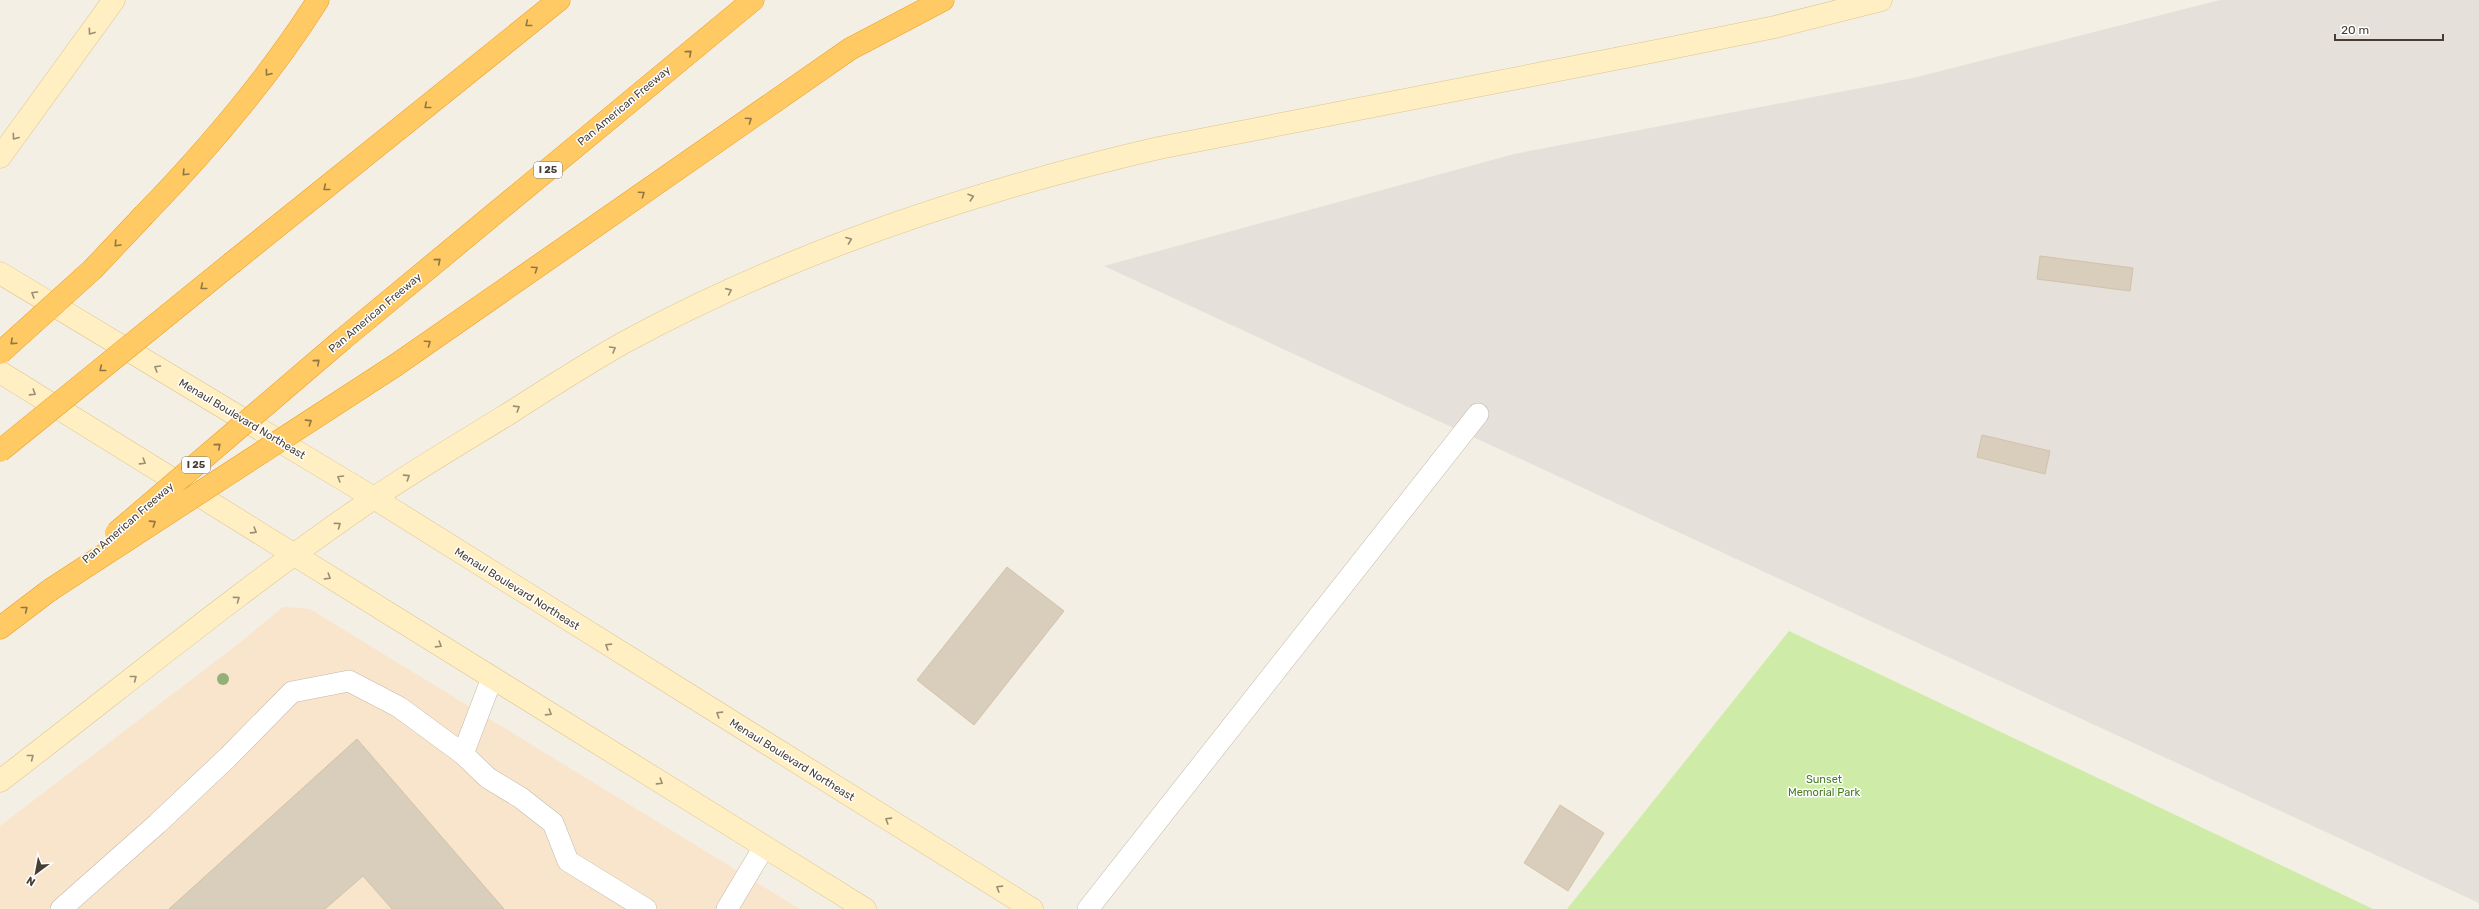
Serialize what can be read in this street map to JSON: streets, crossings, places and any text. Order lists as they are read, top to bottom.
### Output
{
  "streets": {
    "highway": ["Pan American Freeway", "I 25"],
    "main road": ["Menaul Boulevard Northeast"]
  },
  "parks": ["Sunset Memorial Park"],
  "scale_bar": "20 m",
  "north": "bottom left"
}
